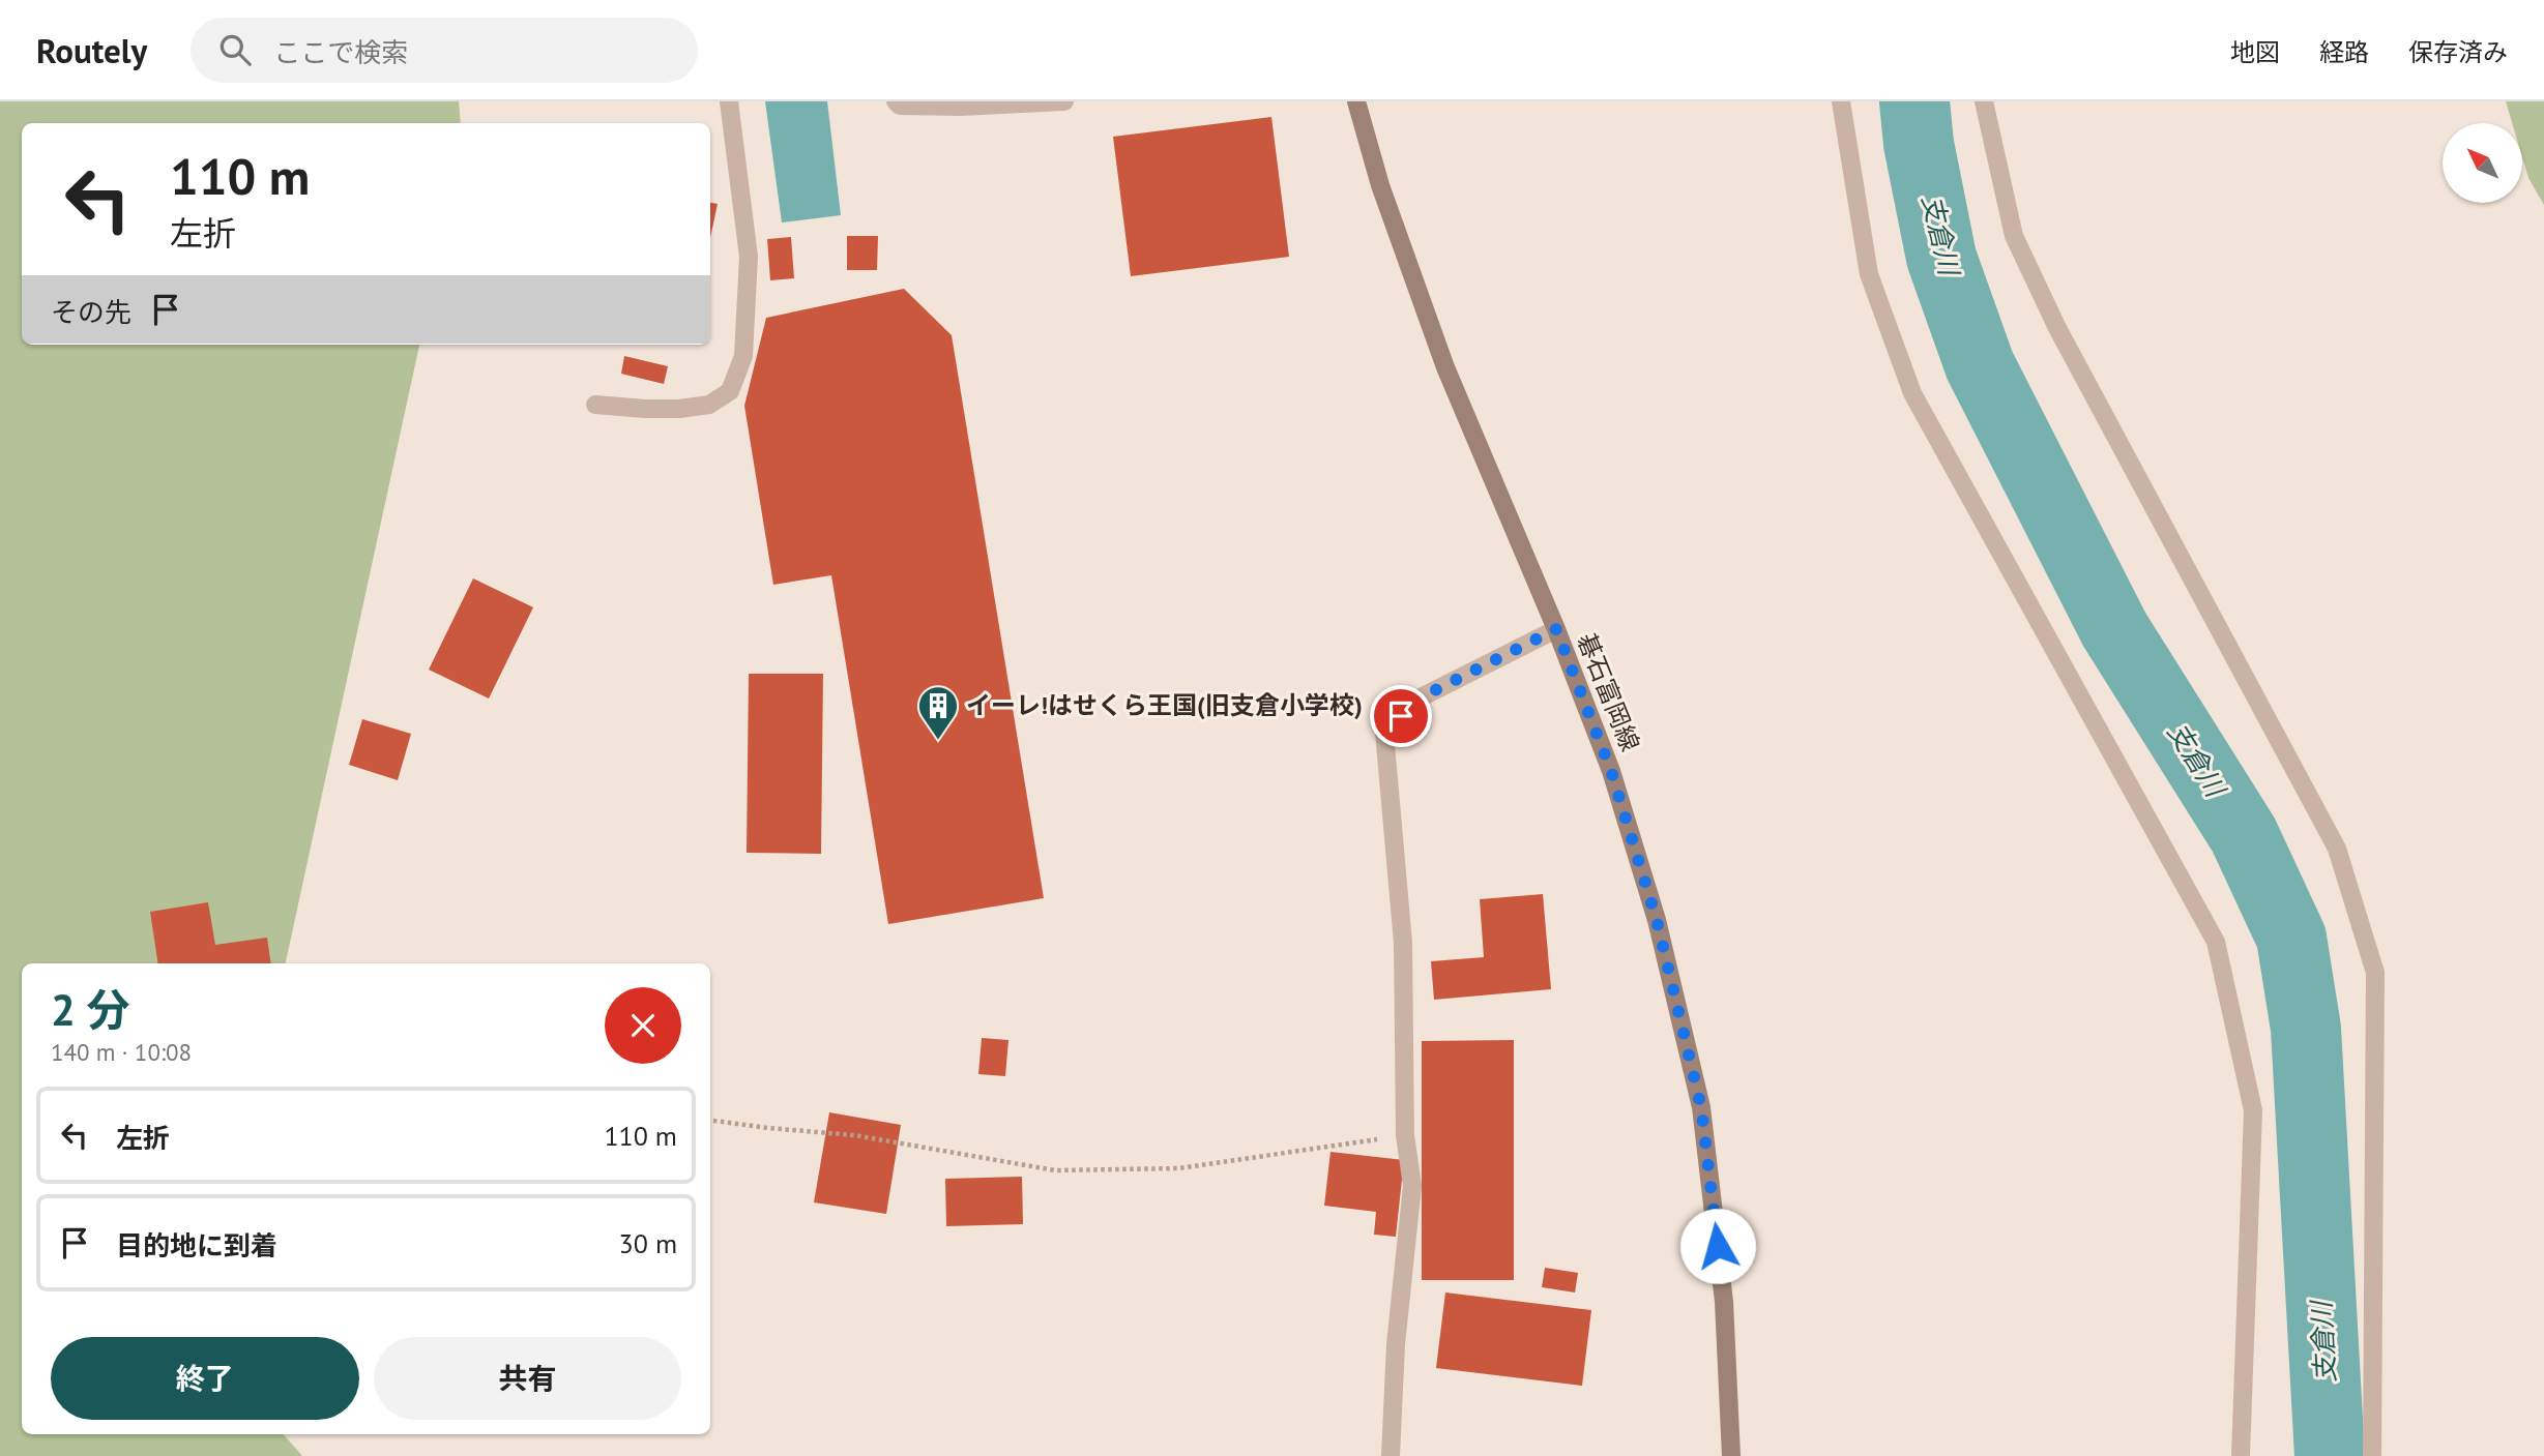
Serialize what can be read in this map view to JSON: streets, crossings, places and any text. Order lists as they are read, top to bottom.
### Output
{
  "streets": {
    "main road": ["碁石富岡線"]
  },
  "water": ["支倉川"],
  "places": {
    "building": ["イーレ!はせくら王国(旧支倉小学校)"]
  },
  "north": "top left",
  "page": {
    "header": "Routely",
    "search": "ここで検索",
    "nav": ["地図", "経路", "保存済み"],
    "turn": ["110 m", "左折"],
    "then": "その先",
    "heading": ["2 分", "140 m · 10:08"],
    "list": [
      {
        "name": "左折",
        "value": "110 m"
      },
      {
        "name": "目的地に到着",
        "value": "30 m"
      }
    ],
    "buttons": ["終了", "共有"]
  }
}
